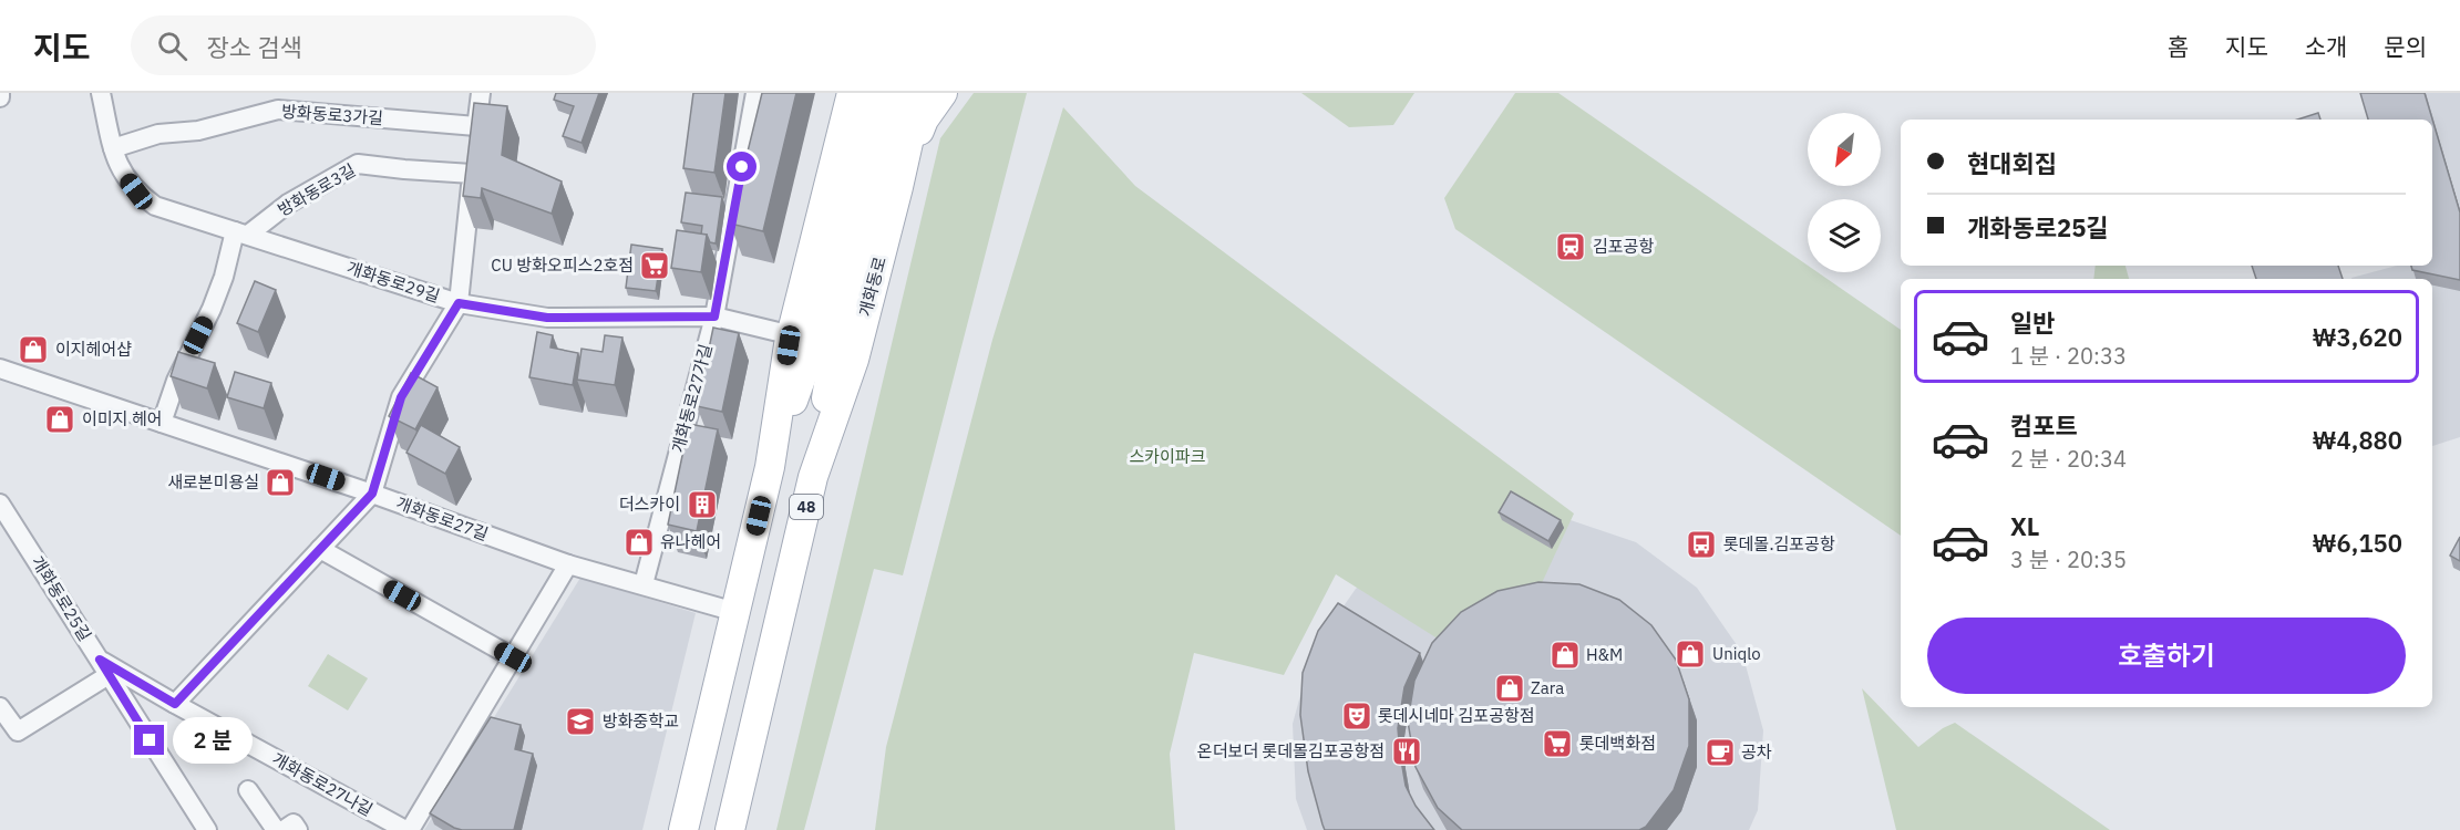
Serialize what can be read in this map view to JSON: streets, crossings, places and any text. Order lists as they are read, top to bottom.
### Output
{
  "streets": {
    "main road": ["개화동로", "48"],
    "street": [
      "방화동로3가길",
      "방화동로3길",
      "개화동로29길",
      "개화동로27가길",
      "개화동로27길",
      "개화동로25길",
      "개화동로27나길"
    ]
  },
  "crossings": [
    ["방화동로3가길", "개화동로29길"],
    ["방화동로3길", "개화동로29길"],
    ["개화동로29길", "개화동로27가길"],
    ["개화동로27가길", "개화동로27길"],
    ["개화동로27길", "개화동로27나길"],
    ["개화동로25길", "개화동로27나길"]
  ],
  "parks": ["스카이파크"],
  "places": {
    "station": ["김포공항"],
    "supermarket": ["CU 방화오피스2호점", "롯데백화점"],
    "shop": [
      "이지헤어샵",
      "이미지 헤어",
      "새로본미용실",
      "유나헤어",
      "Uniqlo",
      "H&M",
      "Zara"
    ],
    "building": ["더스카이"],
    "bus stop": ["롯데몰.김포공항"],
    "theatre": ["롯데시네마 김포공항점"],
    "school or university": ["방화중학교"],
    "restaurant": ["온더보더 롯데몰김포공항점"],
    "cafe": ["공차"]
  },
  "north": "bottom left",
  "page": {
    "header": "지도",
    "search": "장소 검색",
    "nav": [
      "홈",
      "지도",
      "소개",
      "문의"
    ],
    "banner": ["현대회집", "개화동로25길"],
    "list": [
      {
        "name": "일반",
        "note": "1 분 · 20:33",
        "value": "₩3,620"
      },
      {
        "name": "컴포트",
        "note": "2 분 · 20:34",
        "value": "₩4,880"
      },
      {
        "name": "XL",
        "note": "3 분 · 20:35",
        "value": "₩6,150"
      }
    ],
    "buttons": "호출하기",
    "bubble": "2 분"
  }
}
